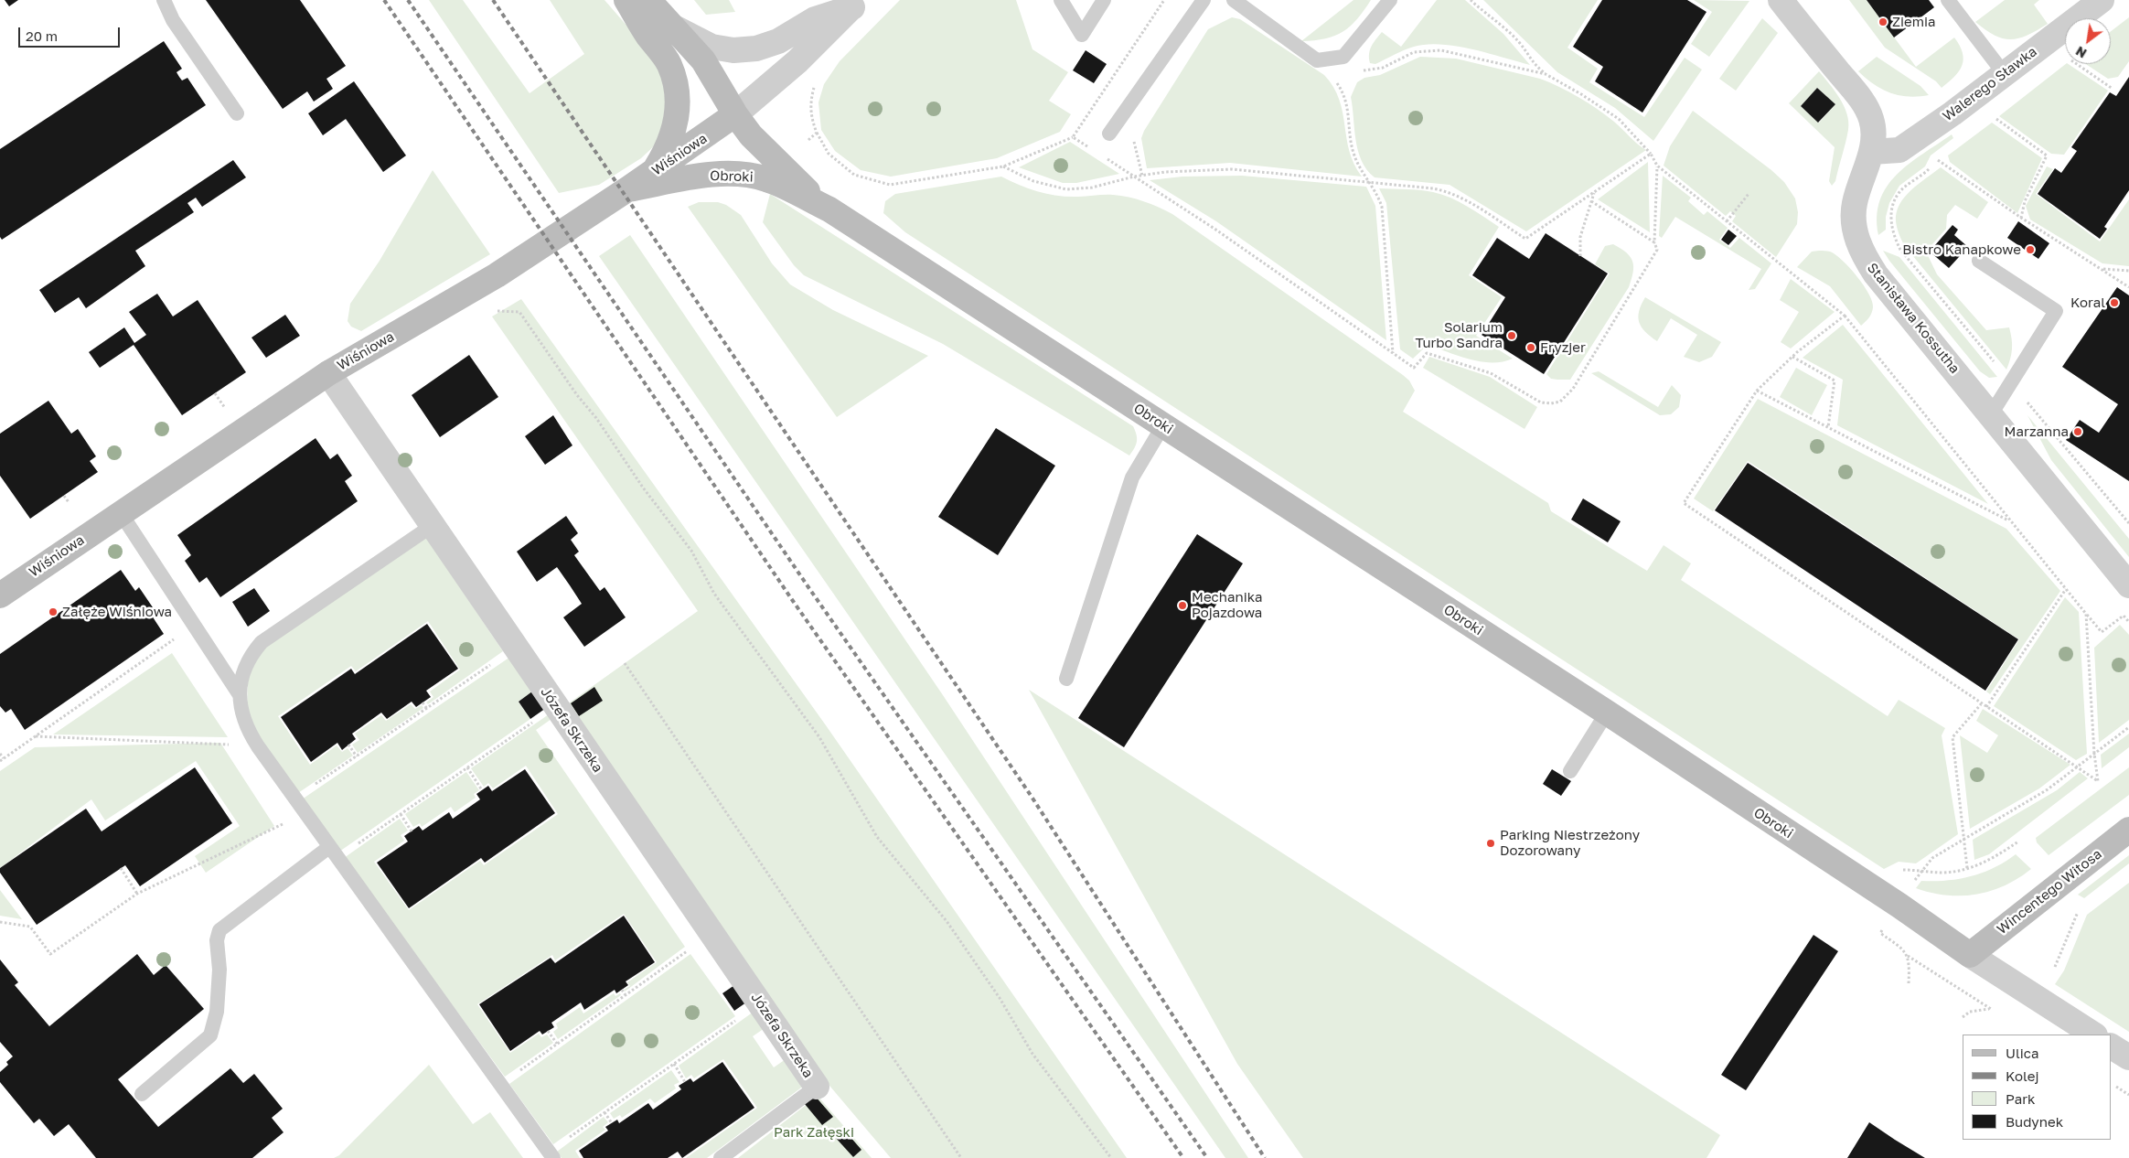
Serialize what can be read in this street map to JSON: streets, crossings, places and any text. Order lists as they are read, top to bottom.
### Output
{
  "streets": {
    "street": [
      "Walerego Sławka",
      "Wiśniowa",
      "Obroki",
      "Stanisława Kossutha",
      "Józefa Skrzeka",
      "Wincentego Witosa"
    ]
  },
  "crossings": [
    ["Walerego Sławka", "Stanisława Kossutha"],
    ["Wiśniowa", "Obroki"],
    ["Wiśniowa", "Józefa Skrzeka"],
    ["Obroki", "Wincentego Witosa"]
  ],
  "parks": ["Park Załęski"],
  "places": [
    "Ziemia",
    "Bistro Kanapkowe",
    "Koral",
    "Solarium Turbo Sandra",
    "Fryzjer",
    "Marzanna",
    "Mechanika Pojazdowa",
    "Załęże Wiśniowa",
    "Parking Niestrzeżony Dozorowany"
  ],
  "legend": [
    "Ulica",
    "Kolej",
    "Park",
    "Budynek"
  ],
  "scale_bar": "20 m",
  "north": "bottom left"
}
